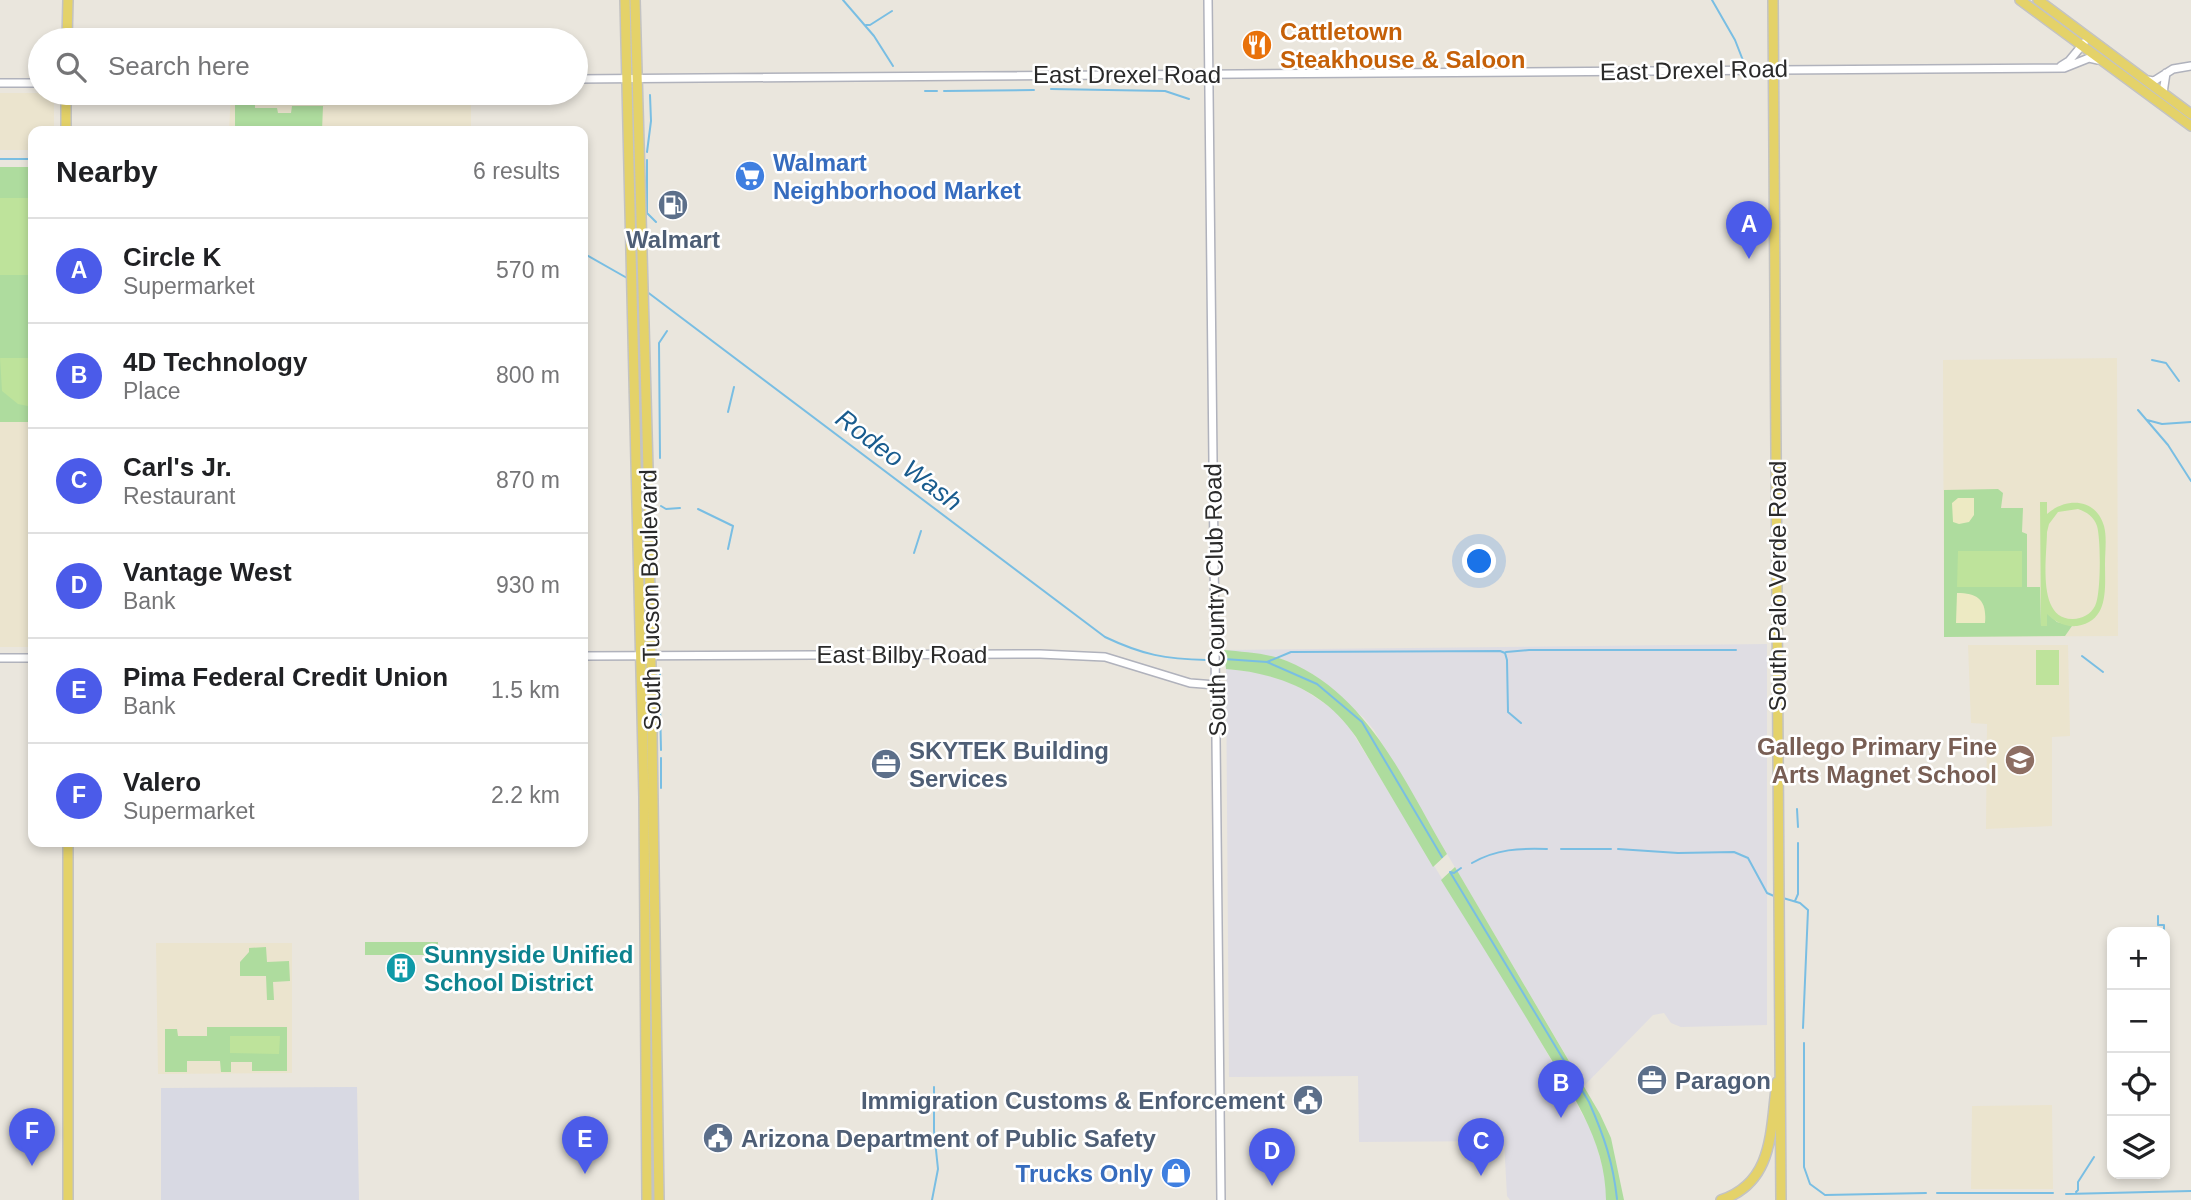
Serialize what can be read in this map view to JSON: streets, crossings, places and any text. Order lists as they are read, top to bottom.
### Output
{
  "streets": {
    "main road": ["South Palo Verde Road", "South Tucson Boulevard"],
    "street": ["East Drexel Road", "South Country Club Road", "East Bilby Road"]
  },
  "crossings": [
    ["East Drexel Road", "South Palo Verde Road"],
    ["East Drexel Road", "South Tucson Boulevard"],
    ["East Drexel Road", "South Country Club Road"],
    ["South Tucson Boulevard", "East Bilby Road"],
    ["South Country Club Road", "East Bilby Road"]
  ],
  "water": ["Rodeo Wash"],
  "places": {
    "restaurant": ["Cattletown Steakhouse & Saloon"],
    "supermarket": ["Walmart Neighborhood Market"],
    "fuel station": ["Walmart"],
    "school or university": ["Gallego Primary Fine Arts Magnet School"],
    "office": ["SKYTEK Building Services", "Paragon"],
    "building": ["Sunnyside Unified School District"],
    "public building": ["Immigration Customs & Enforcement", "Arizona Department of Public Safety"],
    "shop": ["Trucks Only"]
  },
  "page": {
    "search": "Search here",
    "heading": ["Nearby", "6 results"],
    "pins": [
      "A",
      "B",
      "F",
      "E",
      "C",
      "D"
    ],
    "list": [
      {
        "mark": "A",
        "name": "Circle K",
        "note": "Supermarket",
        "value": "570 m"
      },
      {
        "mark": "B",
        "name": "4D Technology",
        "note": "Place",
        "value": "800 m"
      },
      {
        "mark": "C",
        "name": "Carl's Jr.",
        "note": "Restaurant",
        "value": "870 m"
      },
      {
        "mark": "D",
        "name": "Vantage West",
        "note": "Bank",
        "value": "930 m"
      },
      {
        "mark": "E",
        "name": "Pima Federal Credit Union",
        "note": "Bank",
        "value": "1.5 km"
      },
      {
        "mark": "F",
        "name": "Valero",
        "note": "Supermarket",
        "value": "2.2 km"
      }
    ],
    "map_buttons": ["+", "−"]
  }
}
